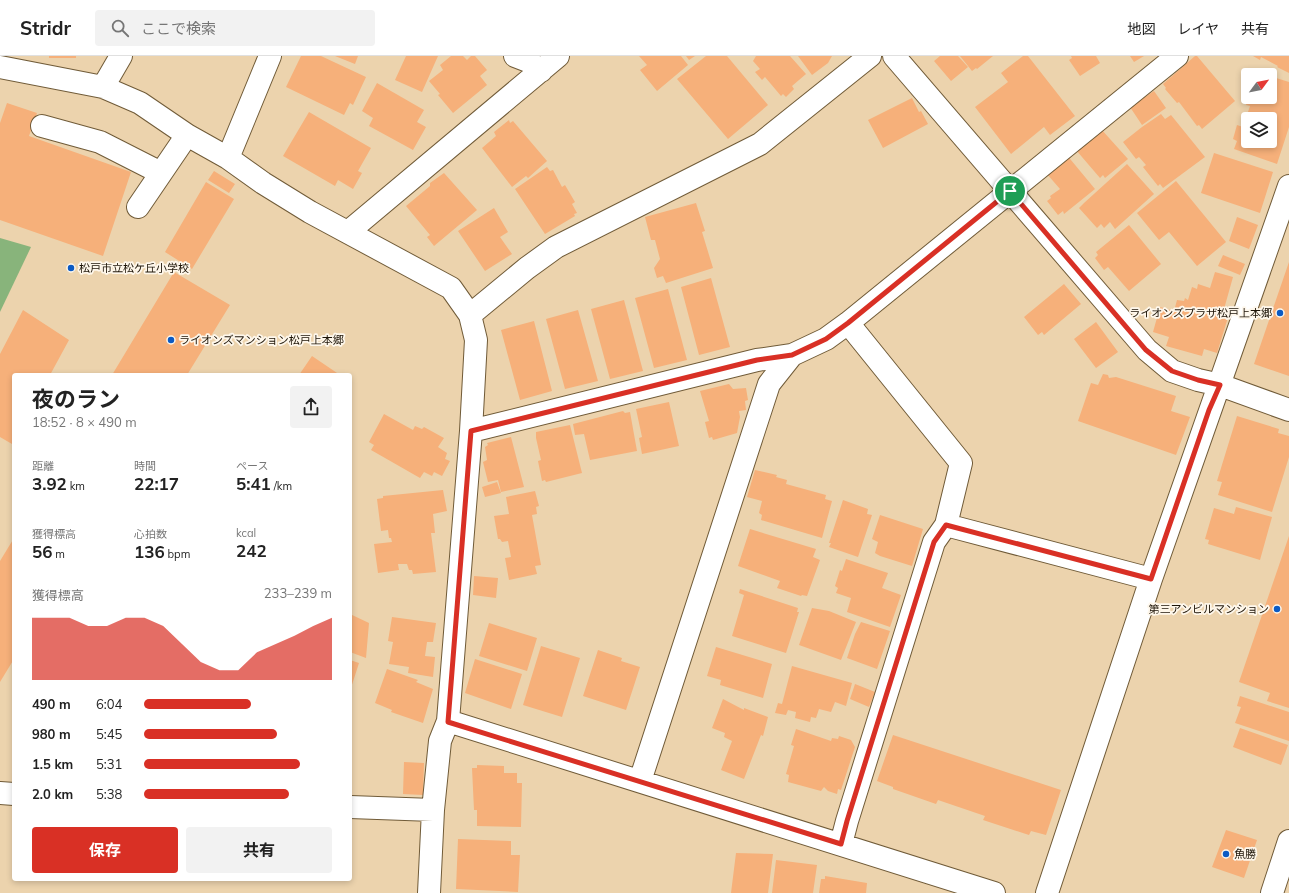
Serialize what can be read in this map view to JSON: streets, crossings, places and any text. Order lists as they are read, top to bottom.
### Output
{
  "places": [
    "松戸市立松ケ丘小学校",
    "ライオンズプラザ松戸上本郷",
    "ライオンズマンション松戸上本郷",
    "第三アンビルマンション",
    "魚勝"
  ],
  "north": "top right",
  "page": {
    "header": "Stridr",
    "search": "ここで検索",
    "nav": ["地図", "レイヤ", "共有"],
    "heading": ["夜のラン", "18:52 · 8 × 490 m"],
    "stats": [
      ["距離", "3.92 km"],
      ["時間", "22:17"],
      ["ペース", "5:41 /km"],
      ["獲得標高", "56 m"],
      ["心拍数", "136 bpm"],
      ["kcal", "242"]
    ],
    "chart": ["獲得標高", "233–239 m"],
    "list": [
      {
        "name": "490 m",
        "note": "6:04"
      },
      {
        "name": "980 m",
        "note": "5:45"
      },
      {
        "name": "1.5 km",
        "note": "5:31"
      },
      {
        "name": "2.0 km",
        "note": "5:38"
      }
    ],
    "buttons": ["保存", "共有"]
  }
}
